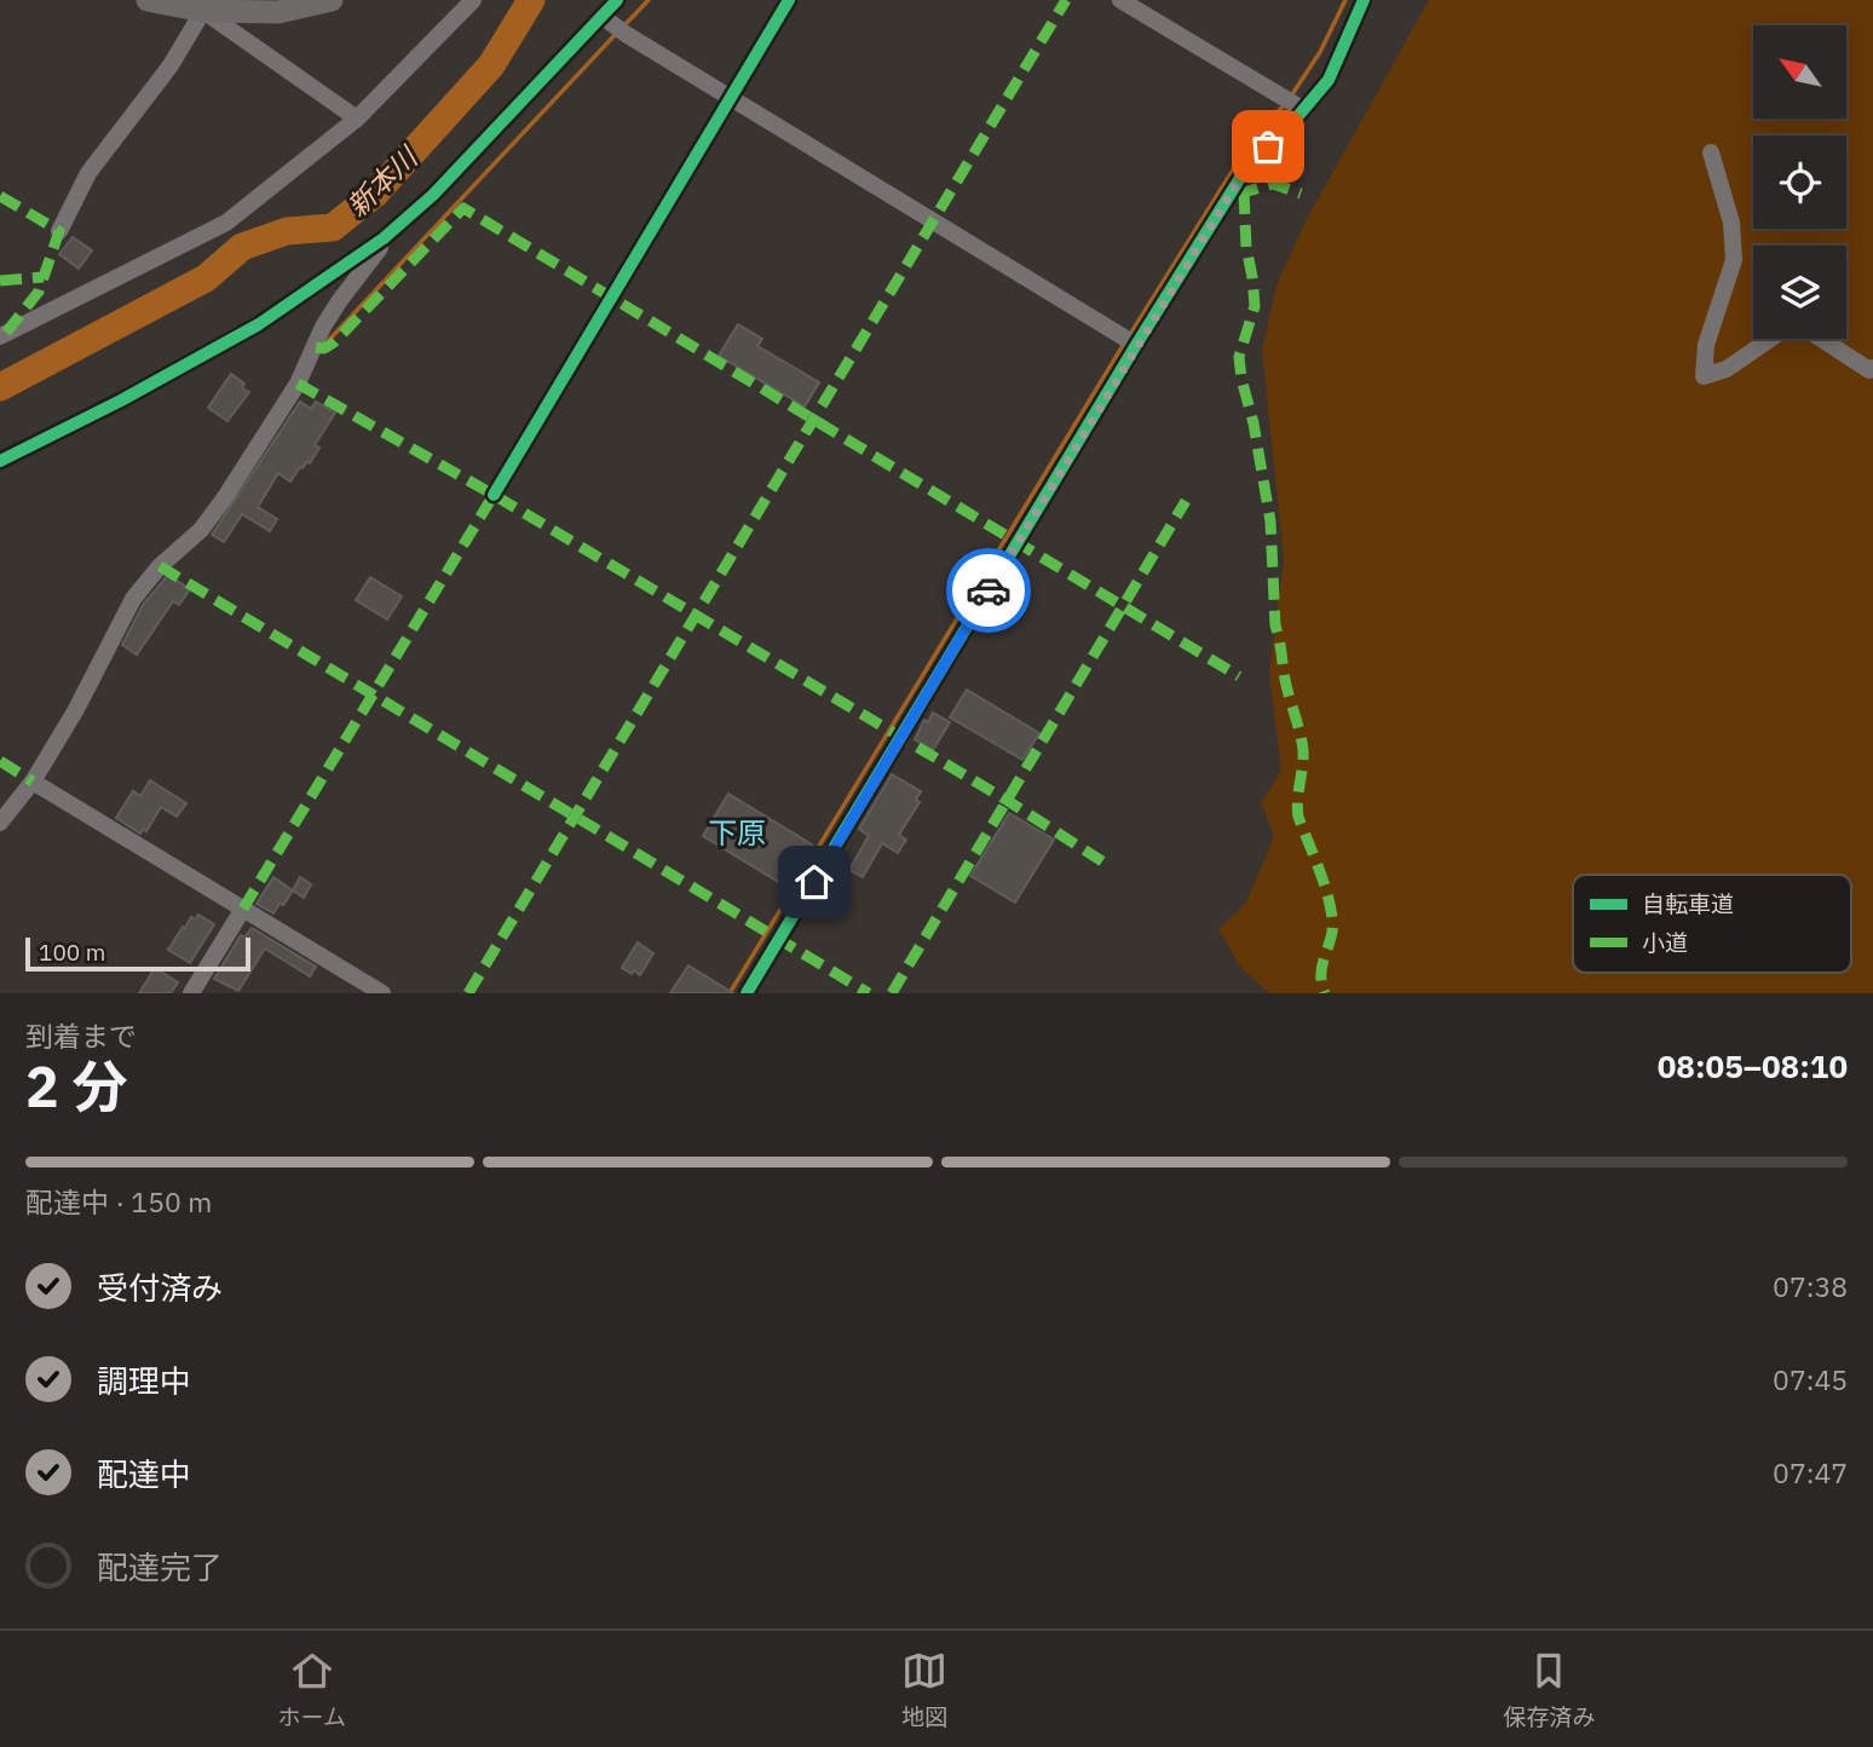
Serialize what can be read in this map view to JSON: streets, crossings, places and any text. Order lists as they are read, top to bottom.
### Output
{
  "districts": ["下原"],
  "water": ["新本川"],
  "legend": ["自転車道", "小道"],
  "scale_bar": "100 m",
  "north": "top left",
  "page": {
    "scale": "100 m",
    "heading": ["2 分", "到着まで", "08:05–08:10"],
    "bar": "配達中 · 150 m",
    "list": [
      ["受付済み", "07:38"],
      ["調理中", "07:45"],
      ["配達中", "07:47"],
      "配達完了"
    ],
    "tabs": ["ホーム", "地図", "保存済み"]
  }
}
